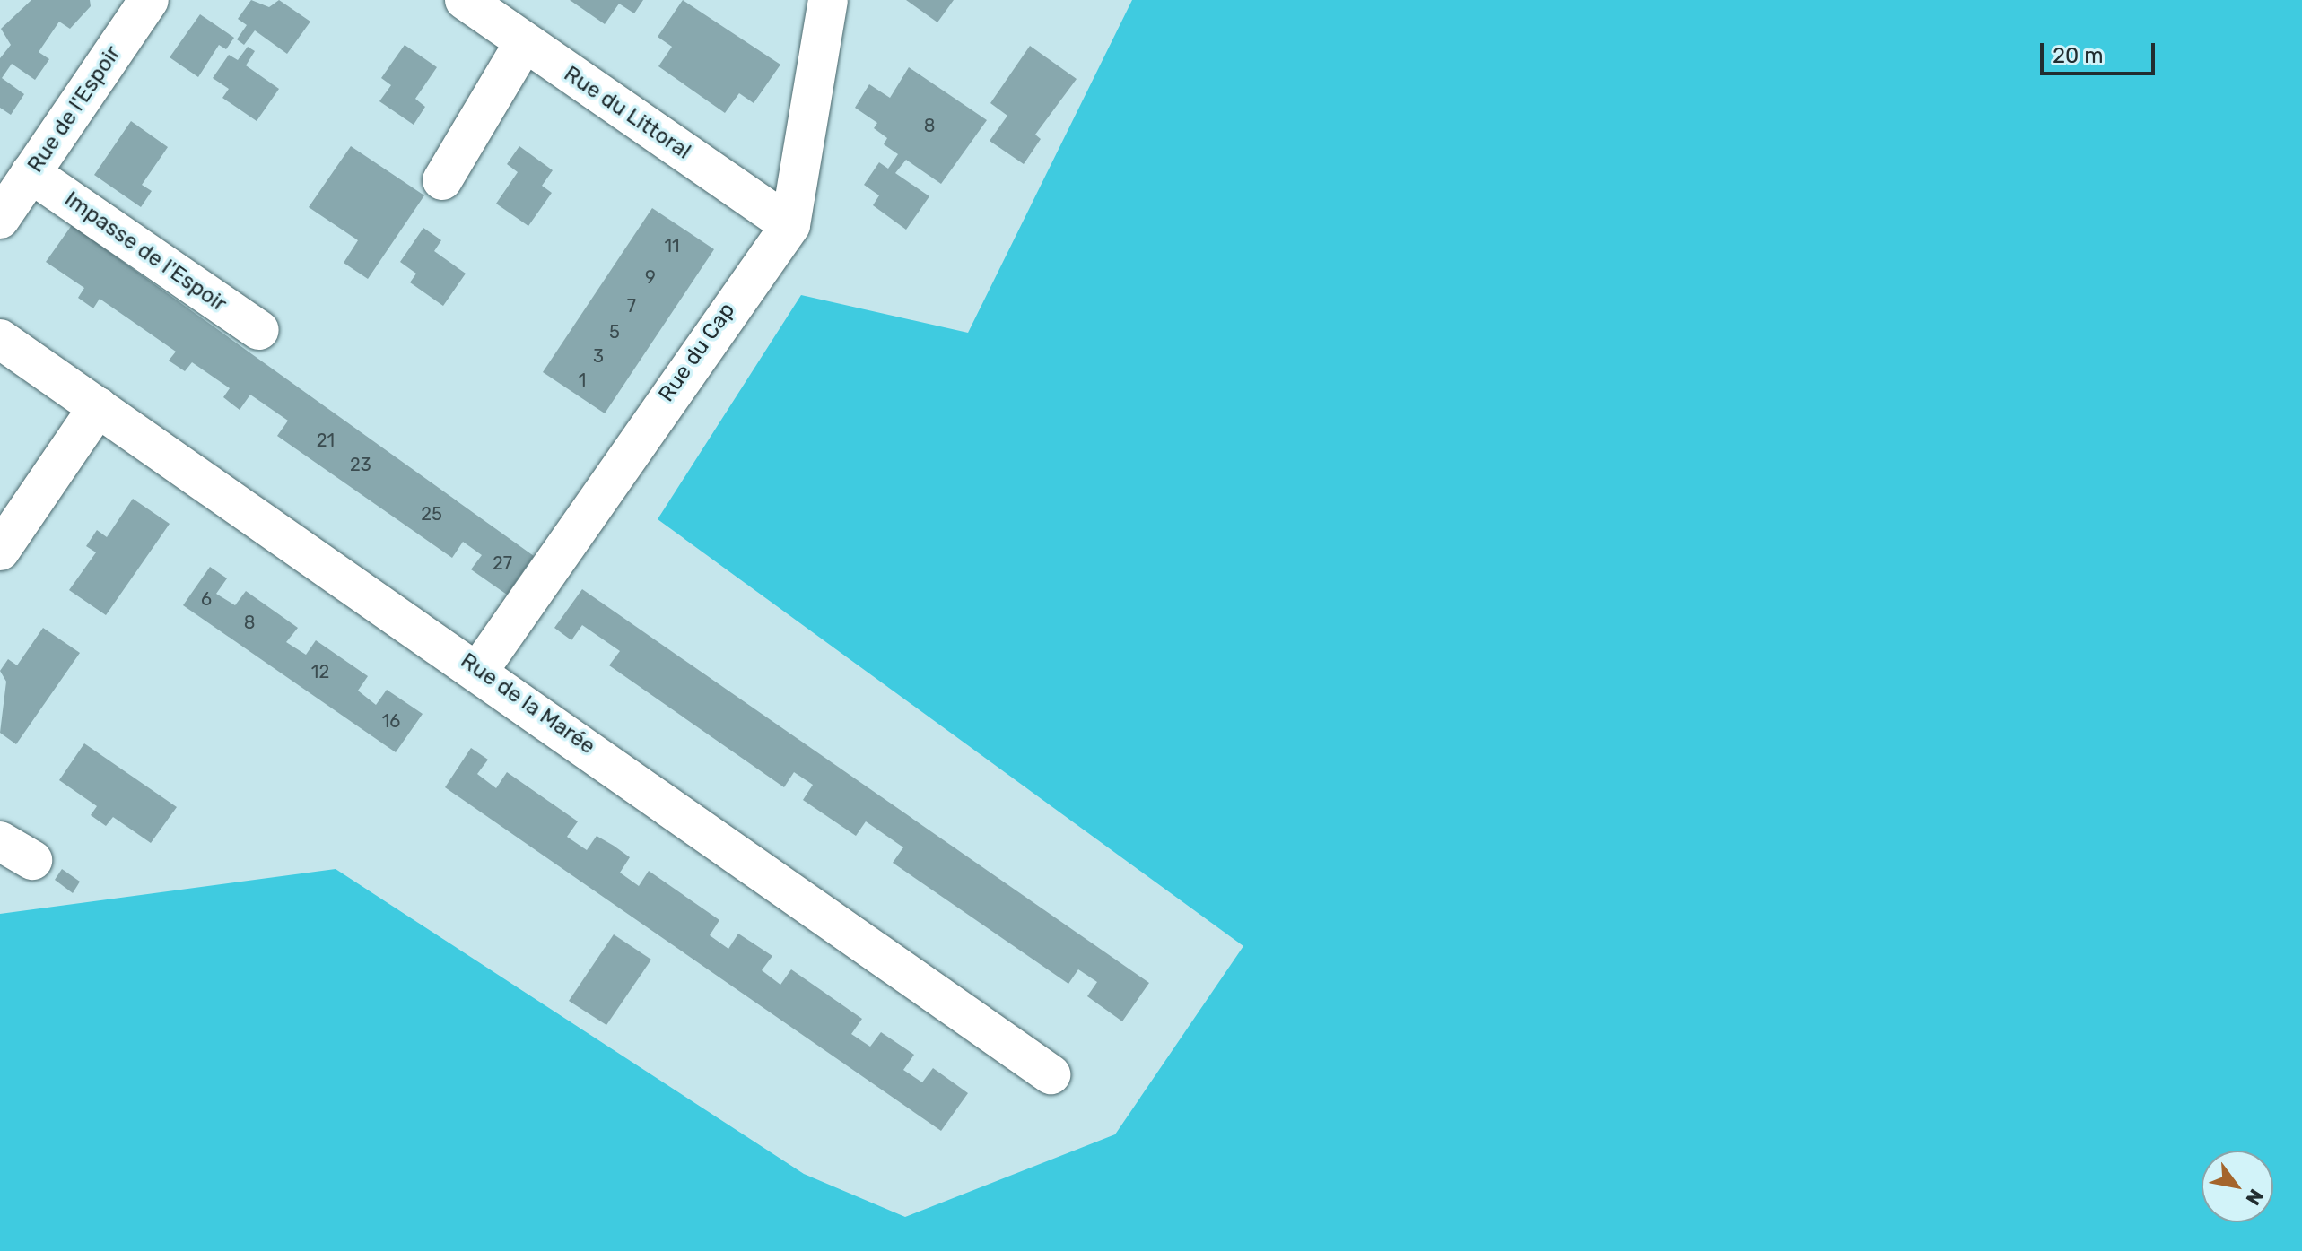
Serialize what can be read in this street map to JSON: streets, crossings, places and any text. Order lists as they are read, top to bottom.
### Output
{
  "streets": {
    "street": [
      "Rue de l'Espoir",
      "Rue du Littoral",
      "Impasse de l'Espoir",
      "Rue du Cap",
      "Rue de la Marée"
    ]
  },
  "crossings": [
    ["Rue de l'Espoir", "Impasse de l'Espoir"],
    ["Rue du Littoral", "Rue du Cap"],
    ["Rue du Cap", "Rue de la Marée"]
  ],
  "house_numbers": [
    "8",
    "11",
    "9",
    "7",
    "5",
    "3",
    "1",
    "21",
    "23",
    "25",
    "27",
    "6",
    "8",
    "12",
    "16"
  ],
  "scale_bar": "20 m",
  "north": "bottom right"
}
